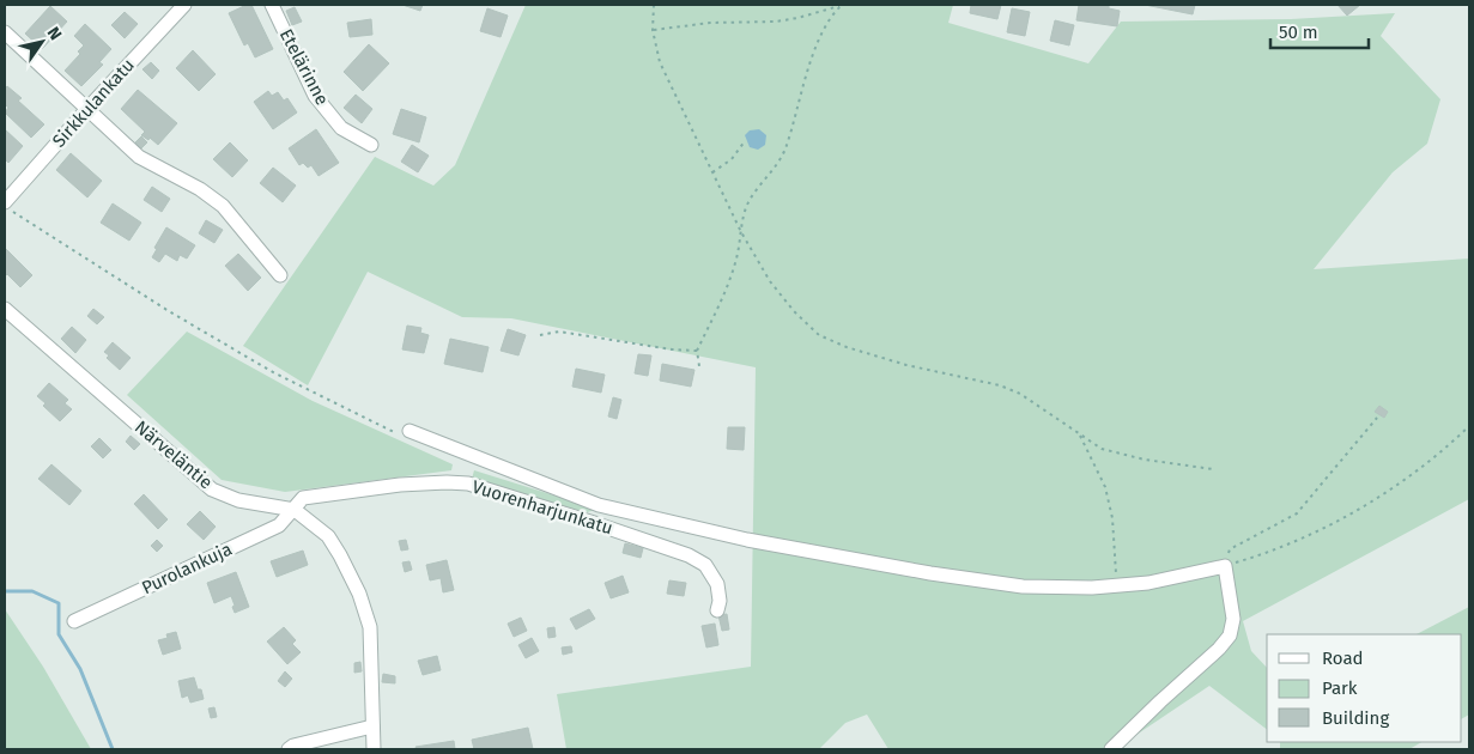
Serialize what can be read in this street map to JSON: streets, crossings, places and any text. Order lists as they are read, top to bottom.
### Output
{
  "streets": {
    "street": [
      "Etelärinne",
      "Sirkkulankatu",
      "Närveläntie",
      "Vuorenharjunkatu",
      "Purolankuja"
    ]
  },
  "crossings": [
    ["Närveläntie", "Vuorenharjunkatu"],
    ["Närveläntie", "Purolankuja"],
    ["Vuorenharjunkatu", "Purolankuja"]
  ],
  "legend": ["Road", "Park", "Building"],
  "scale_bar": "50 m",
  "north": "top right"
}
